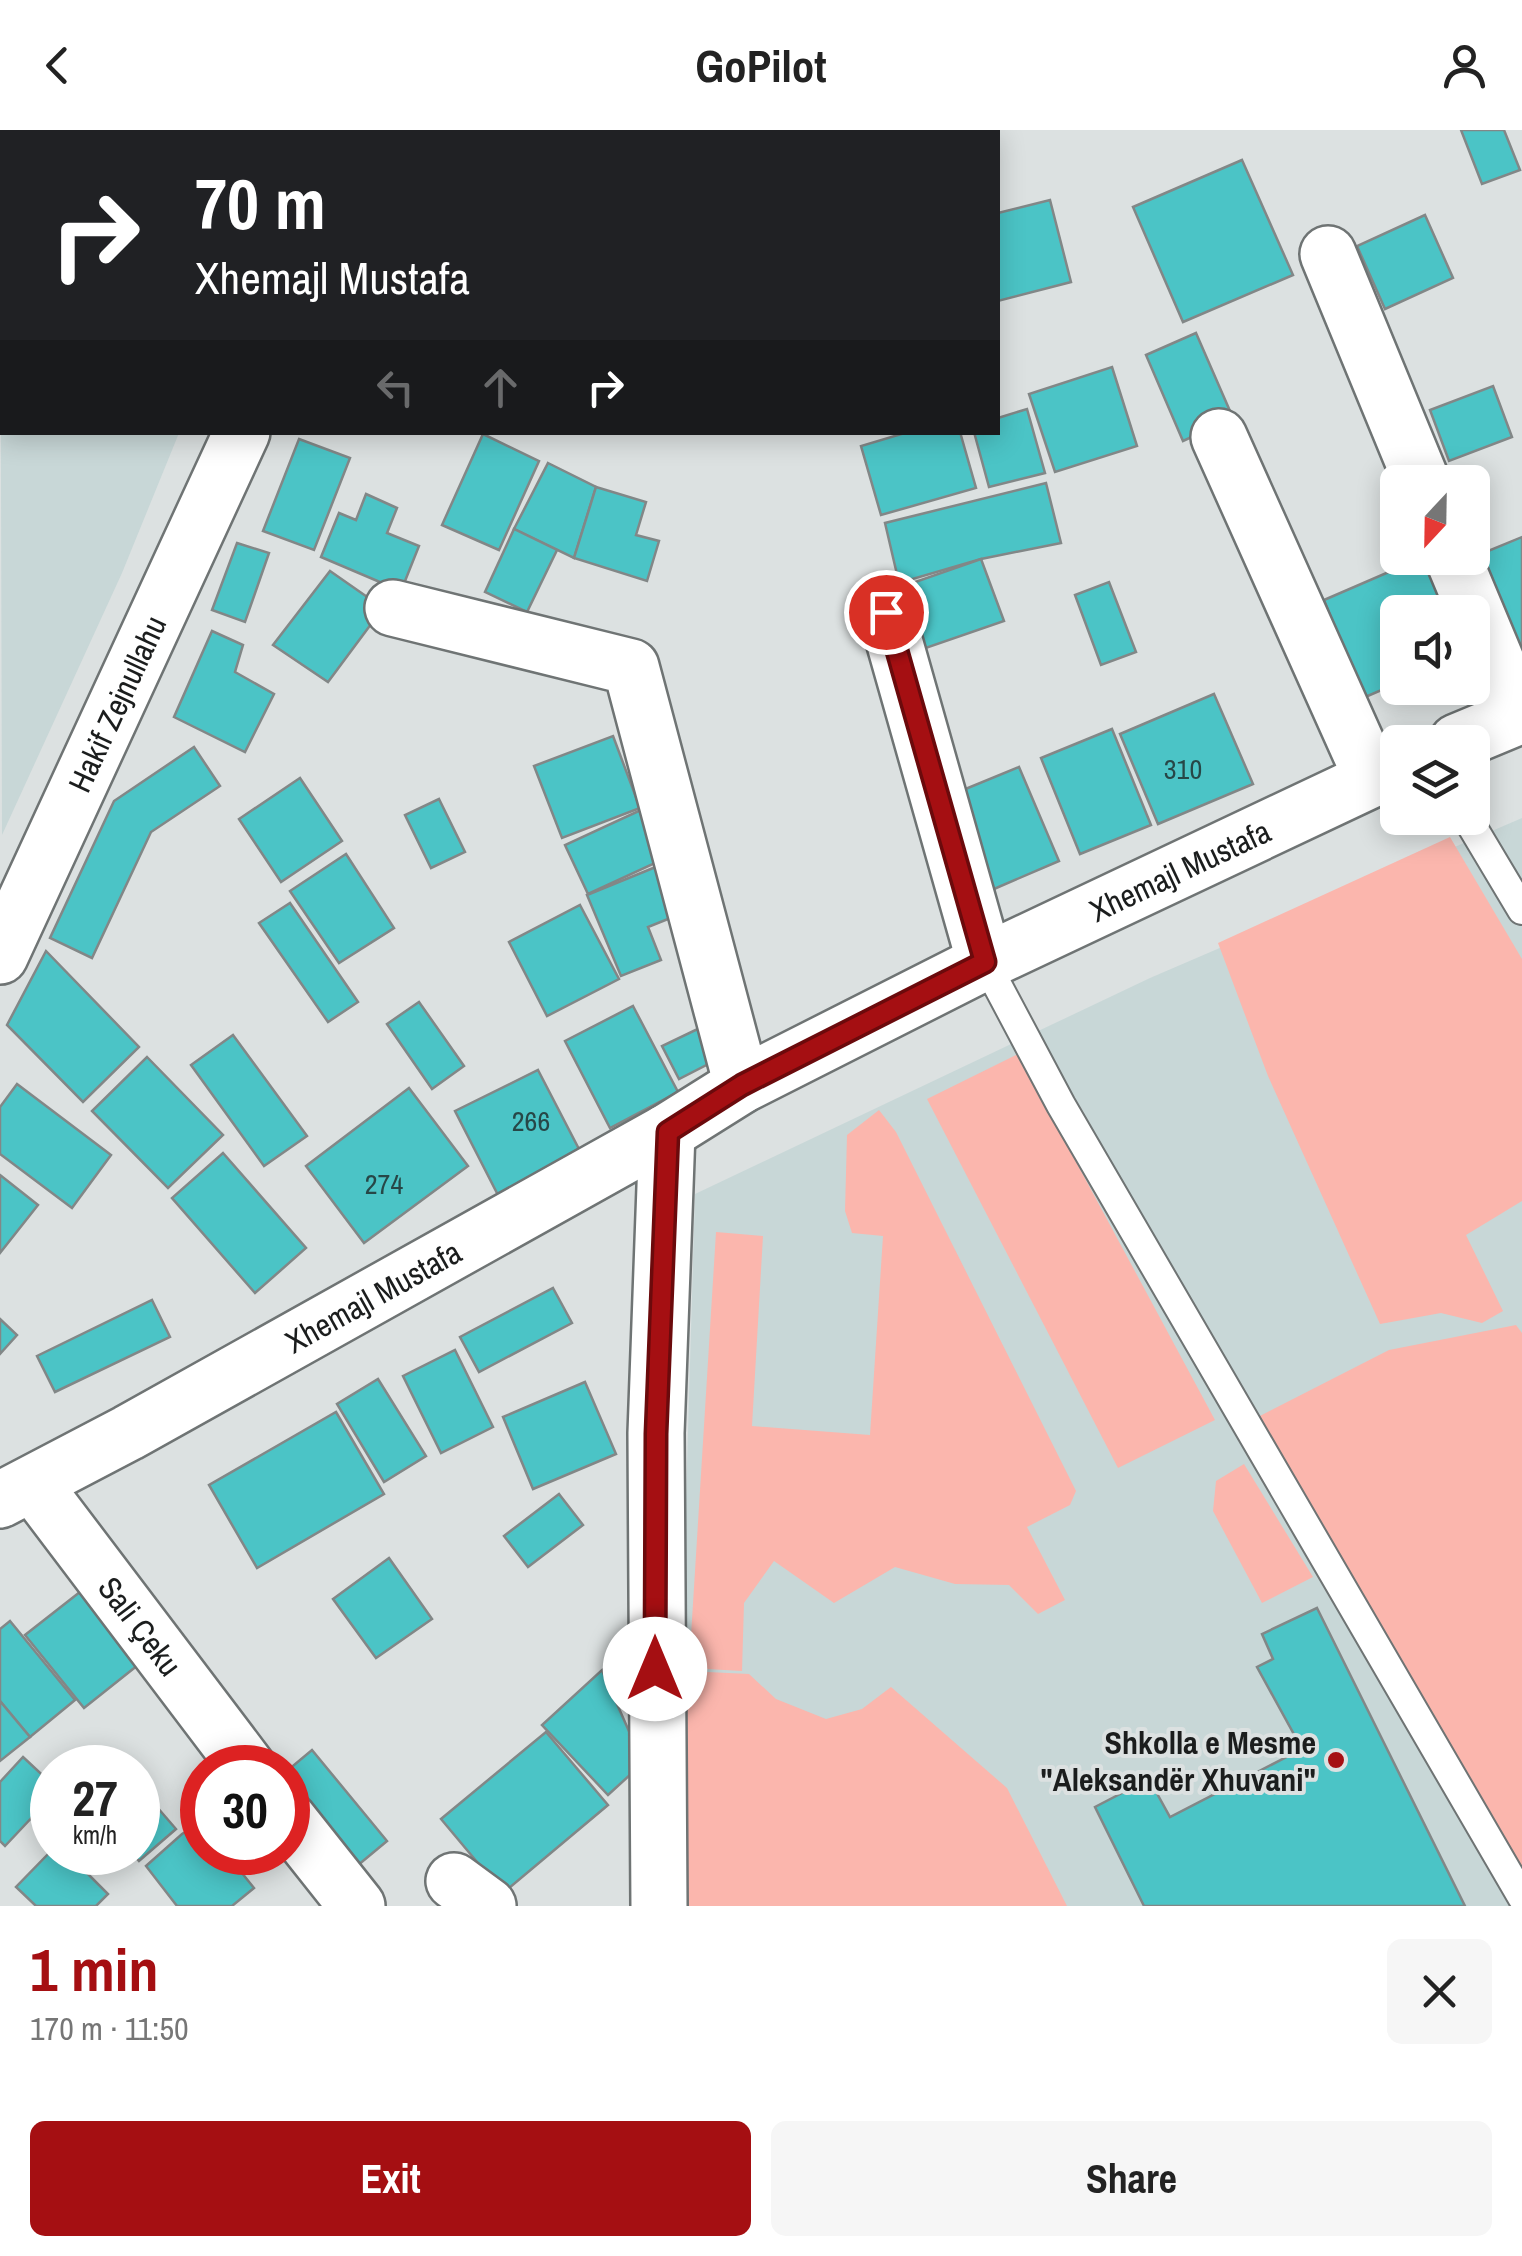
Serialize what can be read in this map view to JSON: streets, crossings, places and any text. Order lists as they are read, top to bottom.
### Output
{
  "streets": {
    "street": ["Hakif Zejnullahu", "Xhemajl Mustafa", "Sali Çeku"]
  },
  "crossings": [
    ["Xhemajl Mustafa", "Sali Çeku"]
  ],
  "places": ["Shkolla e Mesme \"Aleksandër Xhuvani\""],
  "house_numbers": ["310", "266", "274"],
  "north": "bottom",
  "page": {
    "header": "GoPilot",
    "turn": ["70 m", "Xhemajl Mustafa"],
    "speed": "27 km/h",
    "limit": "30",
    "heading": ["1 min", "170 m · 11:50"],
    "buttons": ["Exit", "Share"]
  }
}
